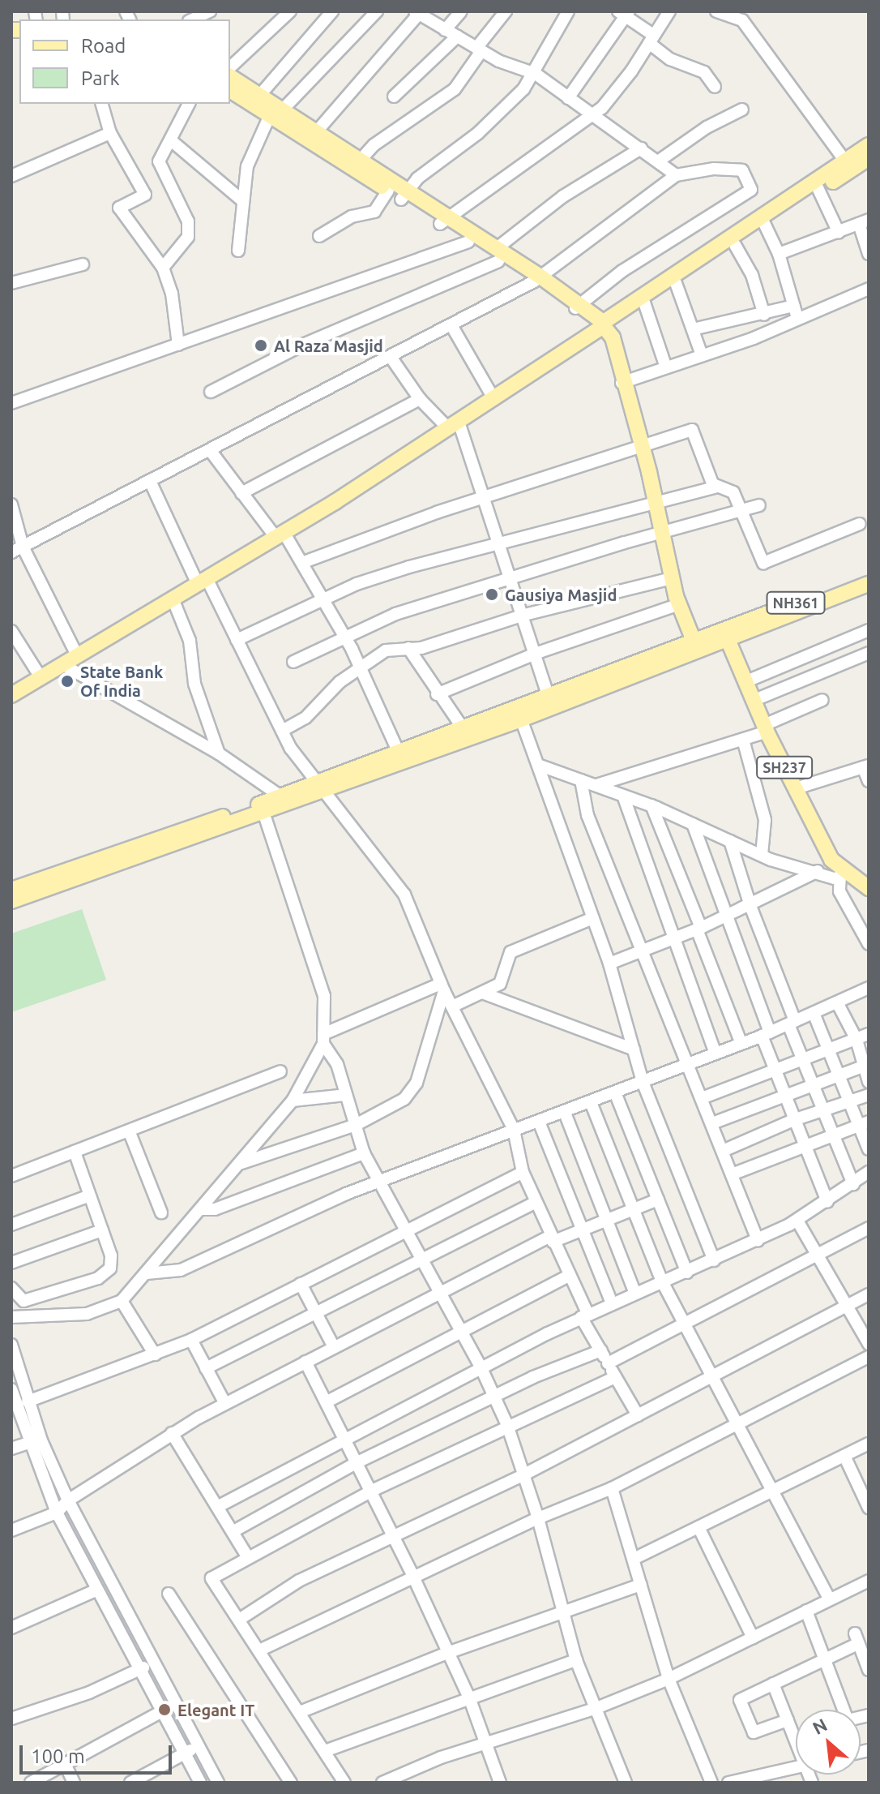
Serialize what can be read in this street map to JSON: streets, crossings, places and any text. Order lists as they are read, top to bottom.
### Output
{
  "streets": {
    "main road": ["NH361", "SH237"]
  },
  "crossings": [
    ["NH361", "SH237"]
  ],
  "places": [
    "Al Raza Masjid",
    "Gausiya Masjid",
    "State Bank Of India",
    "Elegant IT"
  ],
  "legend": ["Road", "Park"],
  "scale_bar": "100 m",
  "north": "top left"
}
